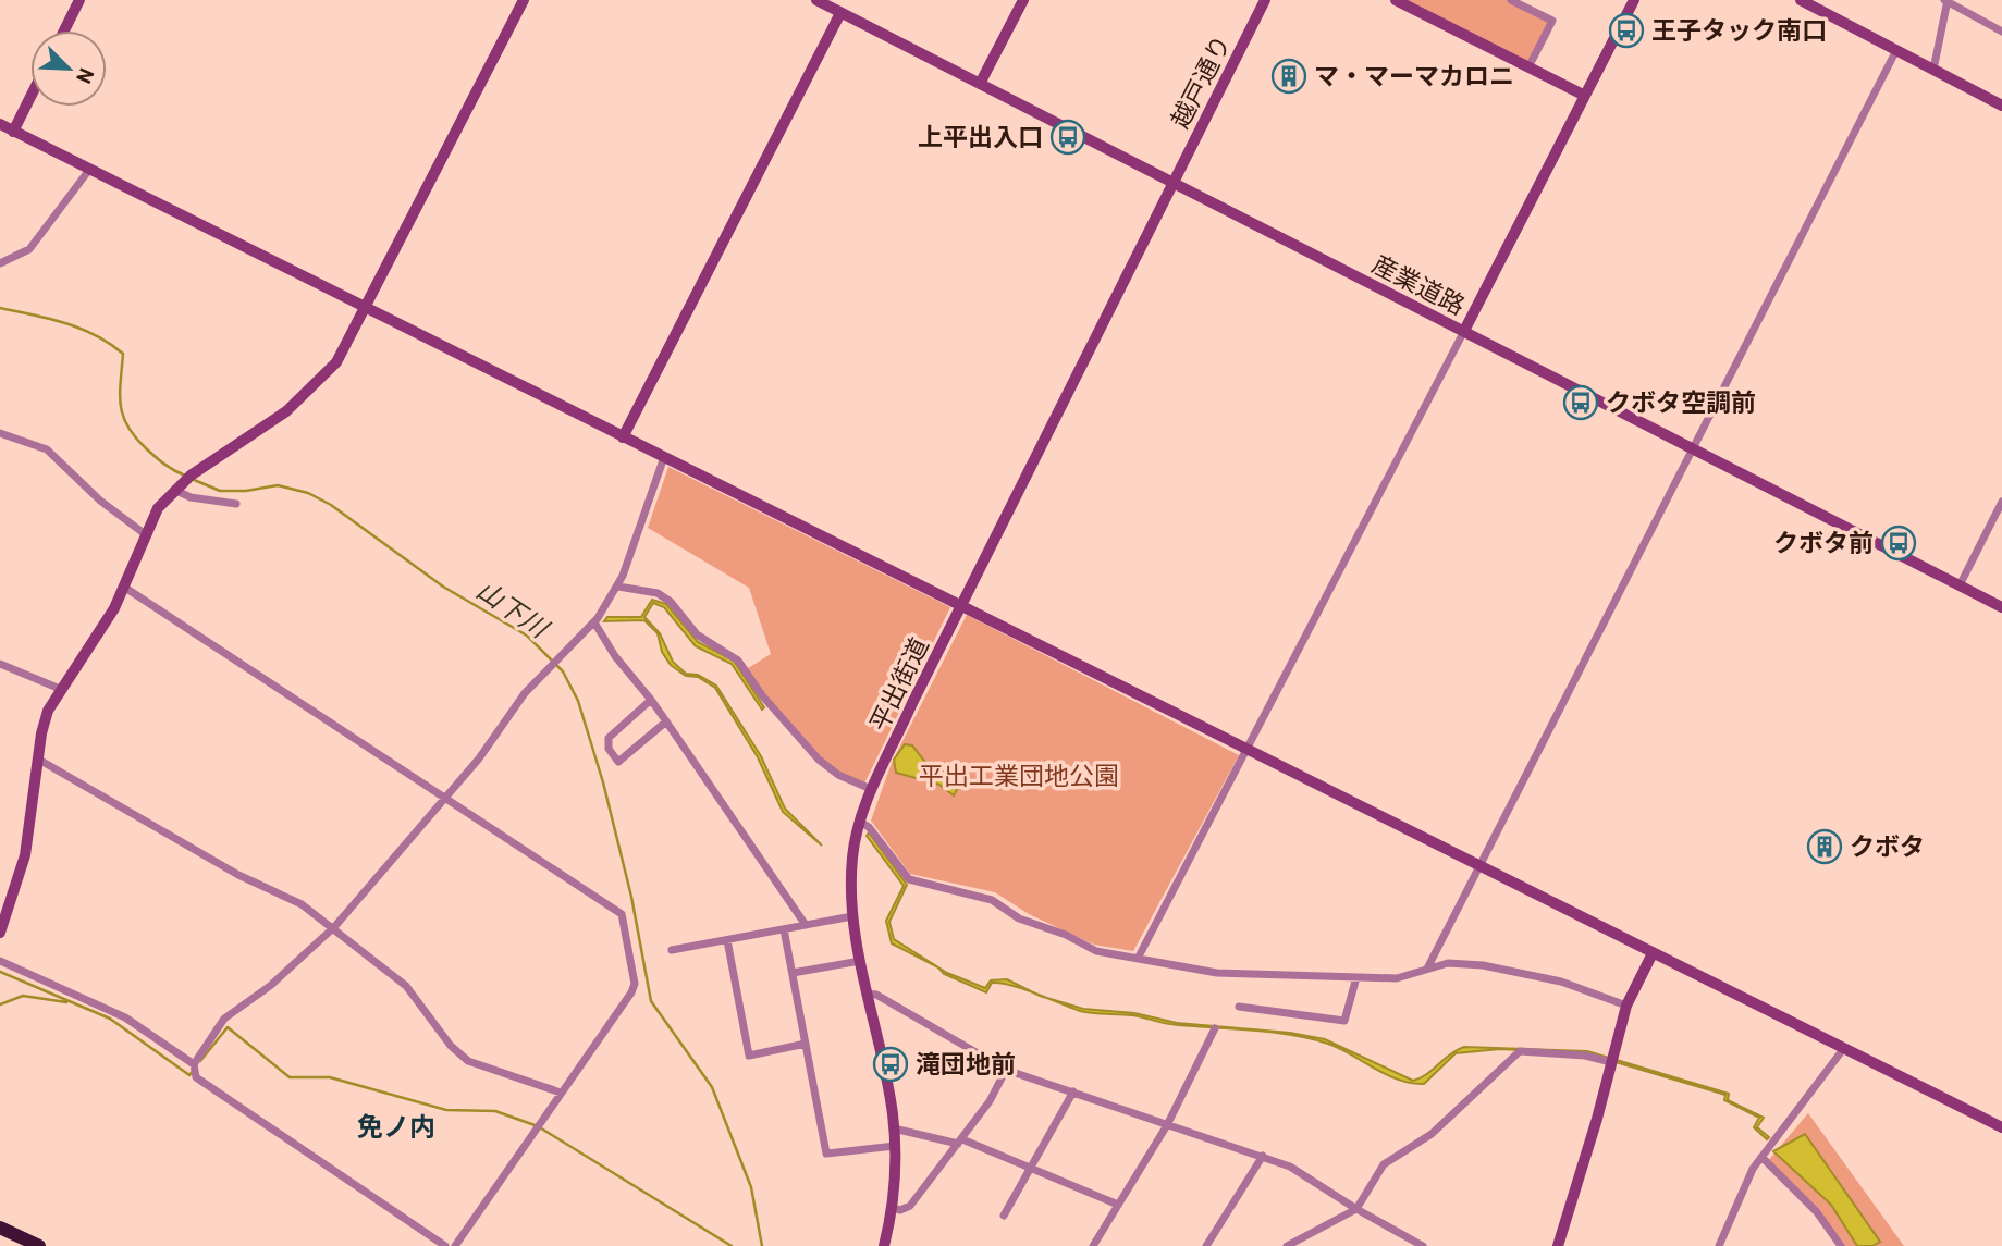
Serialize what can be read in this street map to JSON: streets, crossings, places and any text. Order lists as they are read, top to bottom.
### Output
{
  "streets": {
    "street": ["越戸通り", "産業道路", "平出街道"]
  },
  "crossings": [
    ["越戸通り", "産業道路"],
    ["越戸通り", "平出街道"],
    ["産業道路", "平出街道"]
  ],
  "districts": ["免ノ内"],
  "water": ["山下川"],
  "parks": ["平出工業団地公園"],
  "places": {
    "bus stop": [
      "王子タック南口",
      "上平出入口",
      "クボタ空調前",
      "クボタ前",
      "滝団地前"
    ],
    "building": ["マ・マーマカロニ", "クボタ"]
  },
  "north": "bottom right"
}
